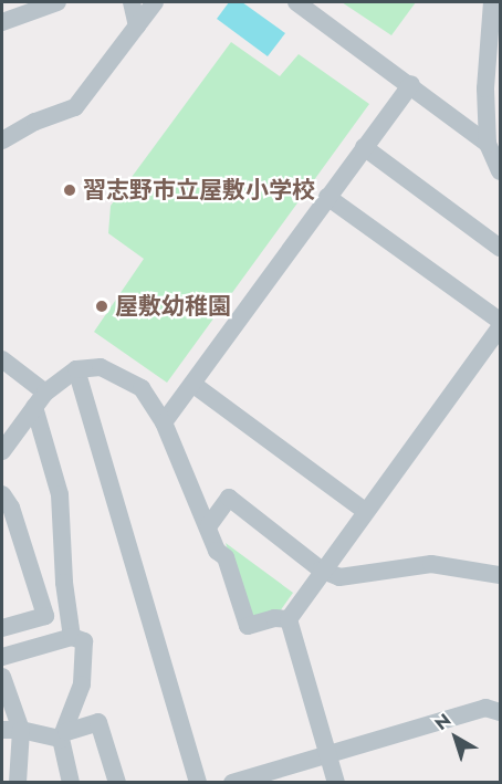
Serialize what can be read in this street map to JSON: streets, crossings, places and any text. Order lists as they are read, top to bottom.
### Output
{
  "places": ["習志野市立屋敷小学校", "屋敷幼稚園"],
  "north": "top left"
}
